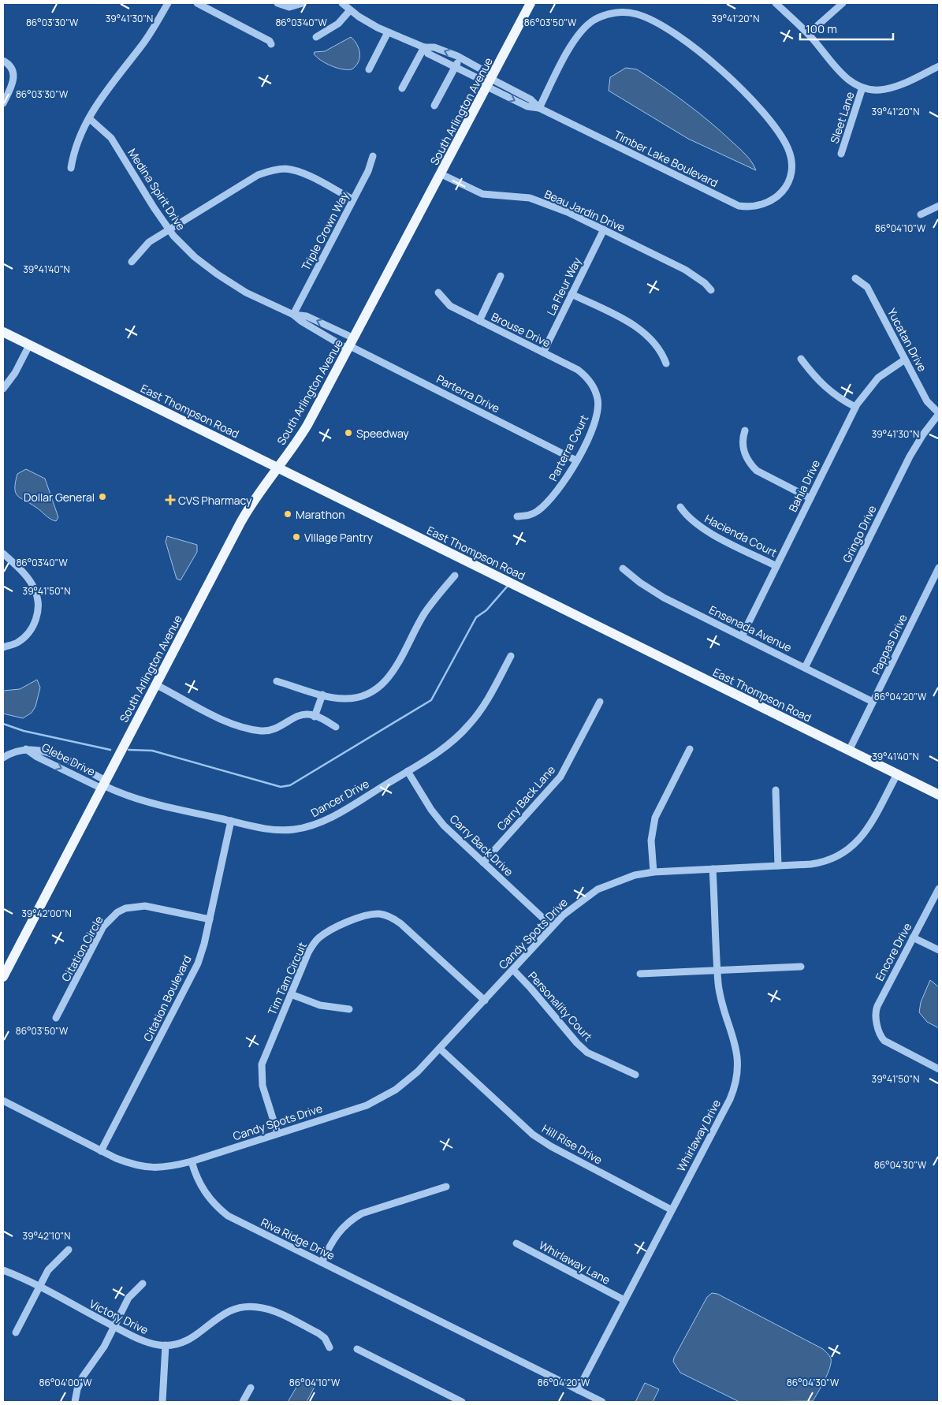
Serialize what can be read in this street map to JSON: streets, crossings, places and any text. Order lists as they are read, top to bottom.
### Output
{
  "streets": {
    "main road": ["South Arlington Avenue", "East Thompson Road"],
    "street": [
      "Sleet Lane",
      "Timber Lake Boulevard",
      "Medina Spirit Drive",
      "Beau Jardin Drive",
      "Triple Crown Way",
      "La Fleur Way",
      "Brouse Drive",
      "Yucatan Drive",
      "Parterra Drive",
      "Parterra Court",
      "Bahia Drive",
      "Gringo Drive",
      "Hacienda Court",
      "Ensenada Avenue",
      "Pappas Drive",
      "Glebe Drive",
      "Dancer Drive",
      "Carry Back Lane",
      "Carry Back Drive",
      "Candy Spots Drive",
      "Citation Circle",
      "Encore Drive",
      "Tim Tam Circuit",
      "Citation Boulevard",
      "Personality Court",
      "Whirlaway Drive",
      "Hill Rise Drive",
      "Riva Ridge Drive",
      "Whirlaway Lane",
      "Victory Drive"
    ]
  },
  "crossings": [
    ["South Arlington Avenue", "Timber Lake Boulevard"],
    ["South Arlington Avenue", "Medina Spirit Drive"],
    ["South Arlington Avenue", "Beau Jardin Drive"],
    ["South Arlington Avenue", "Parterra Drive"],
    ["South Arlington Avenue", "East Thompson Road"],
    ["South Arlington Avenue", "Glebe Drive"],
    ["South Arlington Avenue", "Dancer Drive"],
    ["Medina Spirit Drive", "Triple Crown Way"],
    ["Medina Spirit Drive", "Parterra Drive"],
    ["Beau Jardin Drive", "La Fleur Way"],
    ["La Fleur Way", "Brouse Drive"],
    ["Brouse Drive", "Parterra Court"],
    ["Yucatan Drive", "Bahia Drive"],
    ["Yucatan Drive", "Gringo Drive"],
    ["Parterra Drive", "Parterra Court"],
    ["East Thompson Road", "Pappas Drive"],
    ["East Thompson Road", "Candy Spots Drive"],
    ["Bahia Drive", "Hacienda Court"],
    ["Bahia Drive", "Ensenada Avenue"],
    ["Gringo Drive", "Ensenada Avenue"],
    ["Ensenada Avenue", "Pappas Drive"],
    ["Glebe Drive", "Dancer Drive"],
    ["Dancer Drive", "Carry Back Drive"],
    ["Dancer Drive", "Citation Boulevard"],
    ["Carry Back Lane", "Carry Back Drive"],
    ["Carry Back Drive", "Candy Spots Drive"],
    ["Candy Spots Drive", "Tim Tam Circuit"],
    ["Candy Spots Drive", "Personality Court"],
    ["Candy Spots Drive", "Whirlaway Drive"],
    ["Candy Spots Drive", "Hill Rise Drive"],
    ["Candy Spots Drive", "Riva Ridge Drive"],
    ["Citation Circle", "Citation Boulevard"],
    ["Whirlaway Drive", "Hill Rise Drive"],
    ["Whirlaway Drive", "Riva Ridge Drive"],
    ["Whirlaway Drive", "Whirlaway Lane"]
  ],
  "places": {
    "other": [
      "Speedway",
      "Dollar General",
      "Marathon",
      "Village Pantry"
    ],
    "health": ["CVS Pharmacy"]
  },
  "scale_bar": "100 m",
  "coordinates": [
    "39°41'30\"N",
    "39°41'20\"N",
    "86°03'30\"W",
    "86°03'40\"W",
    "86°03'50\"W",
    "86°04'10\"W",
    "39°41'40\"N",
    "39°41'50\"N",
    "86°04'20\"W",
    "39°42'00\"N",
    "86°04'30\"W",
    "39°42'10\"N",
    "86°04'00\"W"
  ]
}
